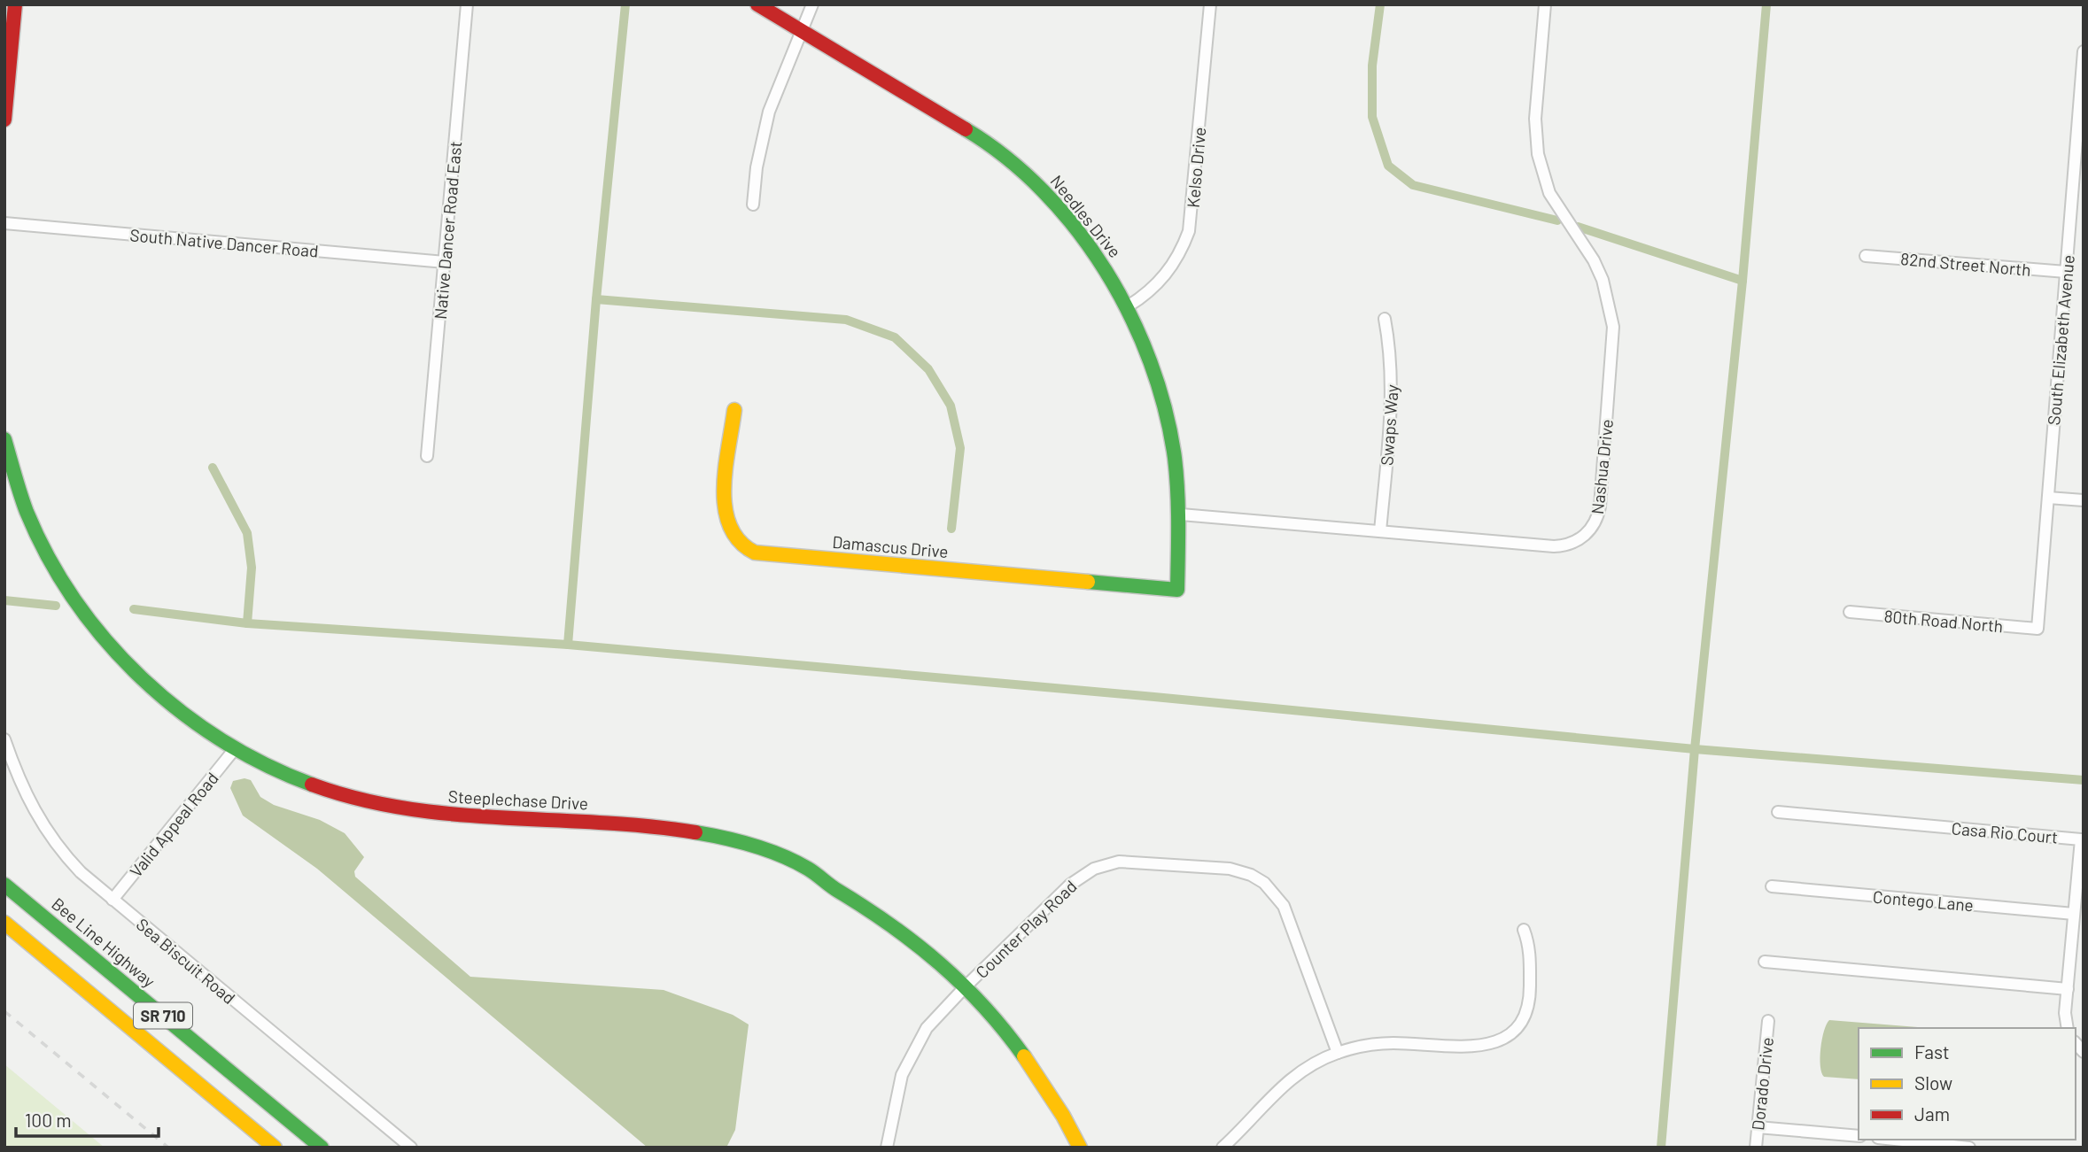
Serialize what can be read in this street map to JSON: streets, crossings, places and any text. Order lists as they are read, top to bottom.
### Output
{
  "streets": {
    "main road": [
      "Needles Drive",
      "Damascus Drive",
      "Steeplechase Drive",
      "Bee Line Highway",
      "SR 710"
    ],
    "street": [
      "Kelso Drive",
      "Native Dancer Road East",
      "South Native Dancer Road",
      "82nd Street North",
      "South Elizabeth Avenue",
      "Swaps Way",
      "Nashua Drive",
      "80th Road North",
      "Valid Appeal Road",
      "Casa Rio Court",
      "Contego Lane",
      "Counter Play Road",
      "Sea Biscuit Road",
      "Dorado Drive"
    ]
  },
  "crossings": [
    ["Kelso Drive", "Needles Drive"],
    ["Needles Drive", "Nashua Drive"],
    ["Needles Drive", "Damascus Drive"],
    ["Native Dancer Road East", "South Native Dancer Road"],
    ["82nd Street North", "South Elizabeth Avenue"],
    ["South Elizabeth Avenue", "80th Road North"],
    ["Swaps Way", "Nashua Drive"],
    ["Steeplechase Drive", "Valid Appeal Road"],
    ["Steeplechase Drive", "Counter Play Road"],
    ["Valid Appeal Road", "Sea Biscuit Road"],
    ["Casa Rio Court", "Contego Lane"]
  ],
  "legend": ["Fast", "Slow", "Jam"],
  "scale_bar": "100 m"
}
